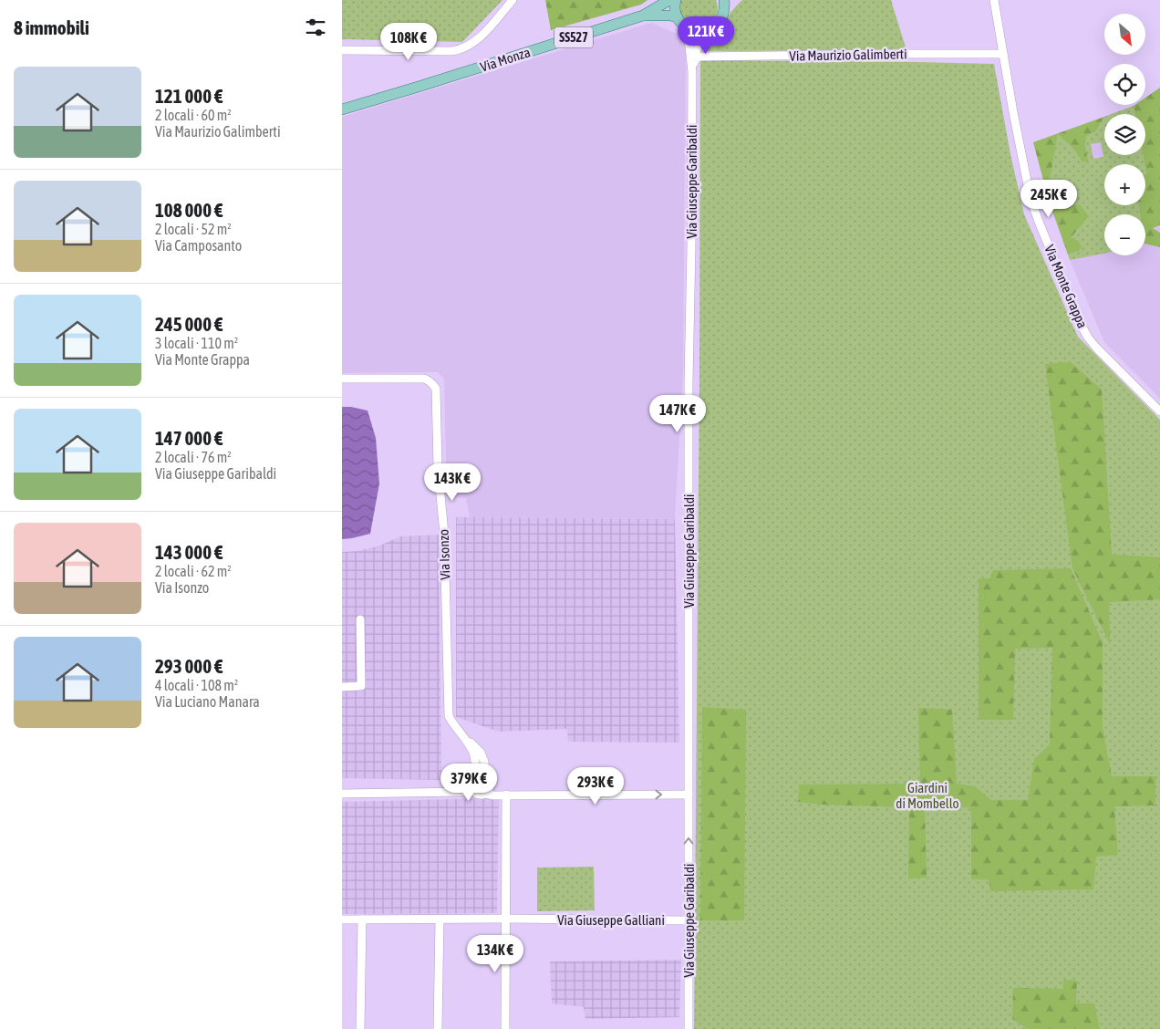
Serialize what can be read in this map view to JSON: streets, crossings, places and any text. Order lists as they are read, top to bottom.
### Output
{
  "streets": {
    "main road": ["SS527", "Via Monza"],
    "street": [
      "Via Maurizio Galimberti",
      "Via Giuseppe Garibaldi",
      "Via Monte Grappa",
      "Via Isonzo",
      "Via Giuseppe Galliani"
    ]
  },
  "crossings": [
    ["Via Maurizio Galimberti", "Via Giuseppe Garibaldi"],
    ["Via Maurizio Galimberti", "Via Monte Grappa"],
    ["Via Monza", "Via Giuseppe Garibaldi"],
    ["Via Giuseppe Garibaldi", "Via Giuseppe Galliani"]
  ],
  "parks": ["Giardini di Mombello"],
  "north": "bottom right",
  "page": {
    "heading": "8 immobili",
    "map_buttons": ["+", "−"],
    "price": [
      "121K €",
      "108K €",
      "245K €",
      "147K €",
      "143K €",
      "379K €",
      "293K €",
      "134K €"
    ],
    "list": [
      {
        "name": "121 000 €",
        "note": "2 locali · 60 m² · Via Maurizio Galimberti"
      },
      {
        "name": "108 000 €",
        "note": "2 locali · 52 m² · Via Camposanto"
      },
      {
        "name": "245 000 €",
        "note": "3 locali · 110 m² · Via Monte Grappa"
      },
      {
        "name": "147 000 €",
        "note": "2 locali · 76 m² · Via Giuseppe Garibaldi"
      },
      {
        "name": "143 000 €",
        "note": "2 locali · 62 m² · Via Isonzo"
      },
      {
        "name": "293 000 €",
        "note": "4 locali · 108 m² · Via Luciano Manara"
      }
    ]
  }
}
